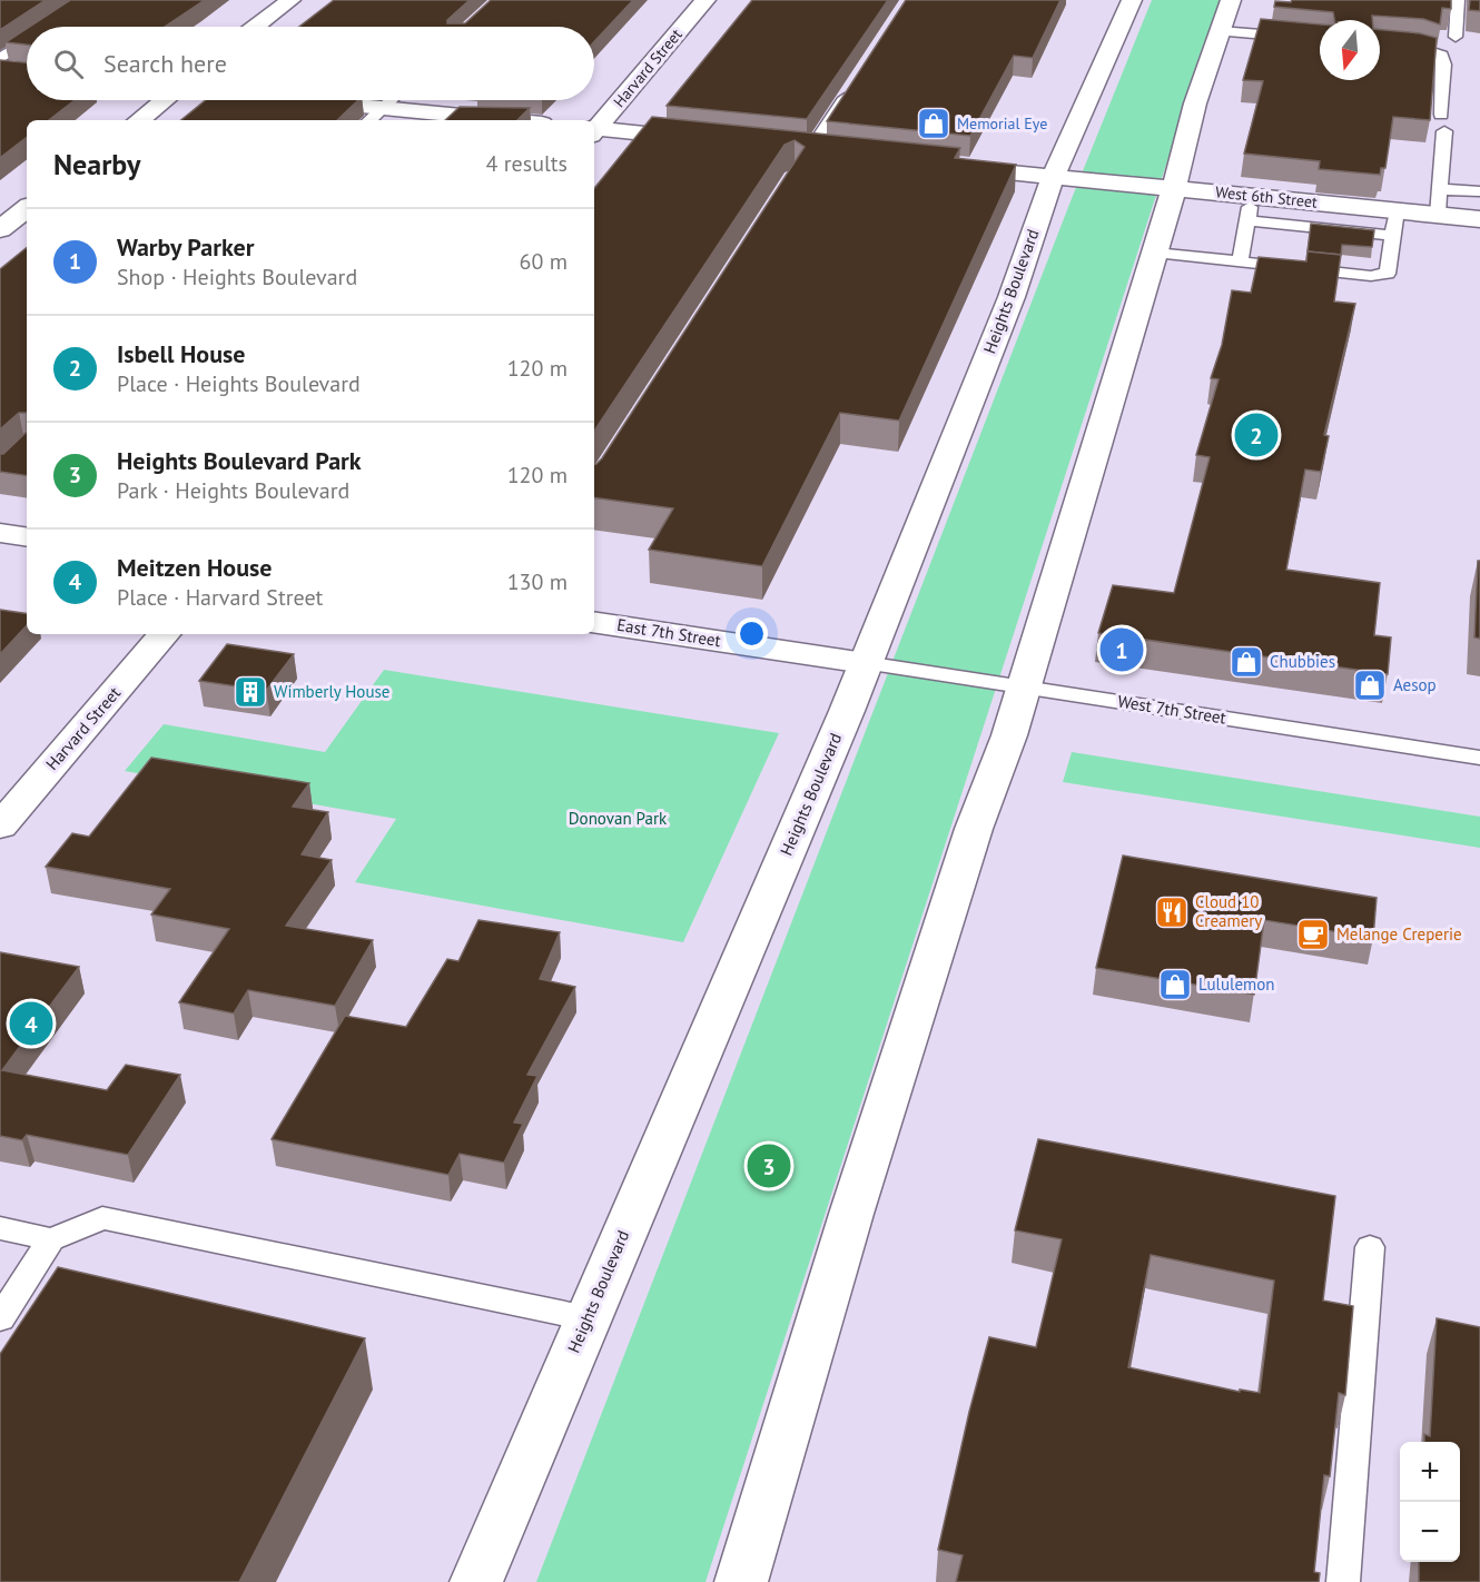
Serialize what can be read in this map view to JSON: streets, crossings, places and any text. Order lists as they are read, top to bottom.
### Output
{
  "streets": {
    "main road": [
      "Harvard Street",
      "West 6th Street",
      "Heights Boulevard",
      "East 7th Street"
    ],
    "lane": ["West 7th Street"]
  },
  "crossings": [
    ["West 6th Street", "Heights Boulevard"],
    ["Heights Boulevard", "East 7th Street"],
    ["Heights Boulevard", "West 7th Street"],
    ["East 7th Street", "West 7th Street"]
  ],
  "parks": ["Donovan Park"],
  "places": {
    "shop": [
      "Memorial Eye",
      "Chubbies",
      "Aesop",
      "Lululemon"
    ],
    "building": ["Wimberly House"],
    "restaurant": ["Cloud 10 Creamery"],
    "cafe": ["Melange Creperie"]
  },
  "north": "bottom",
  "page": {
    "search": "Search here",
    "heading": ["Nearby", "4 results"],
    "list": [
      {
        "mark": "1",
        "name": "Warby Parker",
        "note": "Shop · Heights Boulevard",
        "value": "60 m"
      },
      {
        "mark": "2",
        "name": "Isbell House",
        "note": "Place · Heights Boulevard",
        "value": "120 m"
      },
      {
        "mark": "3",
        "name": "Heights Boulevard Park",
        "note": "Park · Heights Boulevard",
        "value": "120 m"
      },
      {
        "mark": "4",
        "name": "Meitzen House",
        "note": "Place · Harvard Street",
        "value": "130 m"
      }
    ],
    "pins": [
      "2",
      "1",
      "4",
      "3"
    ],
    "map_buttons": ["+", "−"]
  }
}
